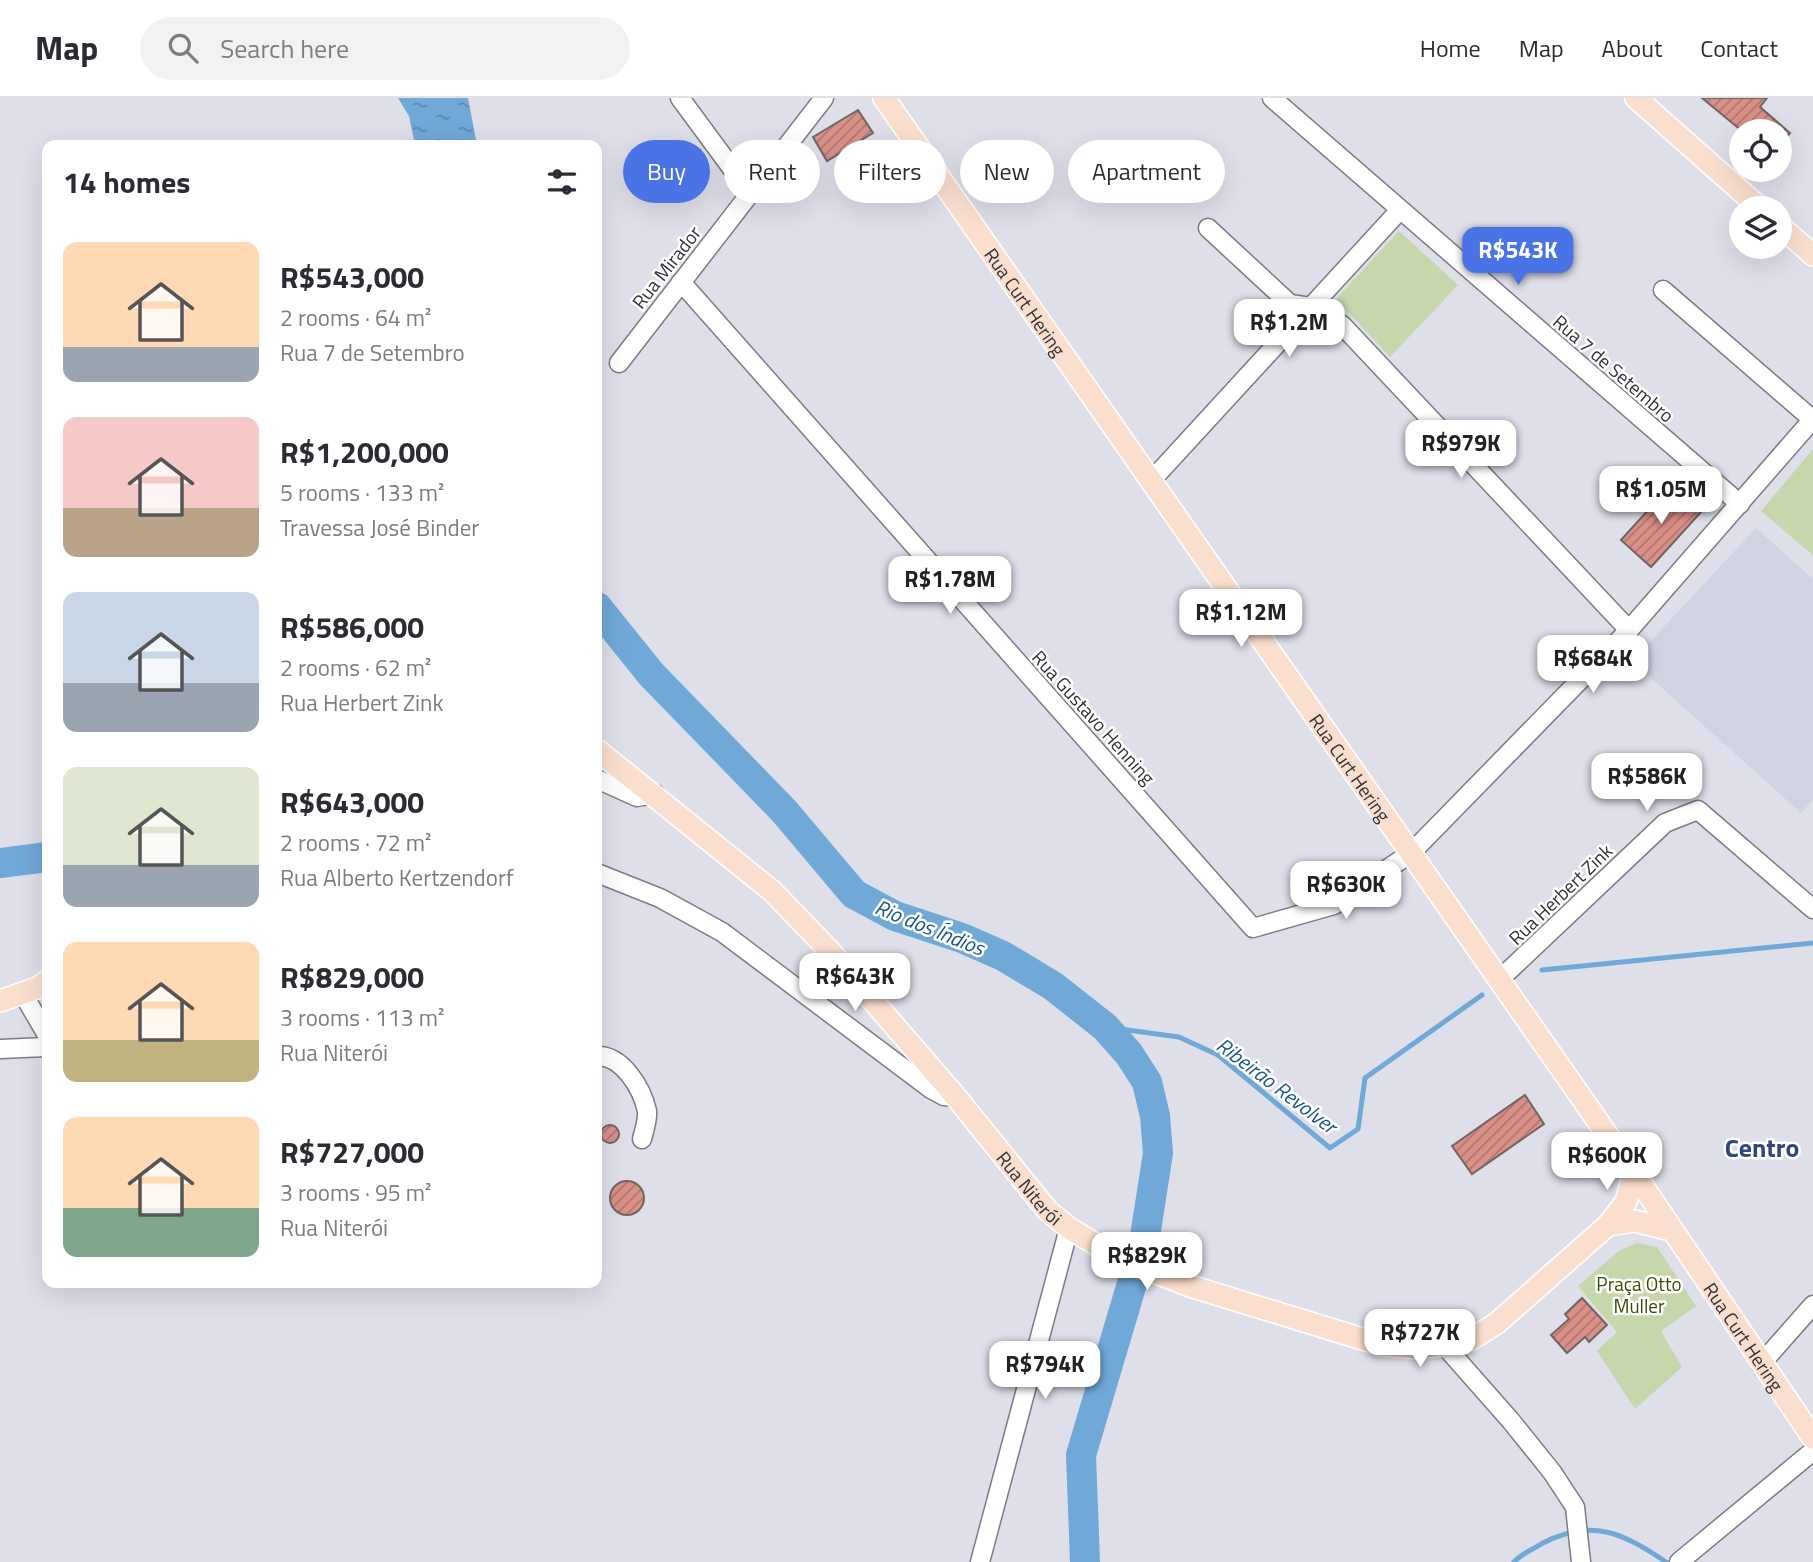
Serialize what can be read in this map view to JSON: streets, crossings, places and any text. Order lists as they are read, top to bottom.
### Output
{
  "streets": {
    "main road": ["Rua Curt Hering", "Rua Niterói"],
    "street": [
      "Rua Mirador",
      "Rua 7 de Setembro",
      "Rua Gustavo Henning",
      "Rua Herbert Zink"
    ]
  },
  "crossings": [
    ["Rua Mirador", "Rua Gustavo Henning"],
    ["Rua Curt Hering", "Rua Gustavo Henning"],
    ["Rua Curt Hering", "Rua Herbert Zink"],
    ["Rua Curt Hering", "Rua Niterói"]
  ],
  "districts": ["Centro"],
  "water": ["Rio dos Índios", "Ribeirão Revolver"],
  "parks": ["Praça Otto Muller"],
  "page": {
    "header": "Map",
    "search": "Search here",
    "nav": [
      "Home",
      "Map",
      "About",
      "Contact"
    ],
    "chip": [
      "Buy",
      "Rent",
      "Filters",
      "New",
      "Apartment"
    ],
    "heading": "14 homes",
    "list": [
      {
        "name": "R$543,000",
        "note": "2 rooms · 64 m² · Rua 7 de Setembro"
      },
      {
        "name": "R$1,200,000",
        "note": "5 rooms · 133 m² · Travessa José Binder"
      },
      {
        "name": "R$586,000",
        "note": "2 rooms · 62 m² · Rua Herbert Zink"
      },
      {
        "name": "R$643,000",
        "note": "2 rooms · 72 m² · Rua Alberto Kertzendorf"
      },
      {
        "name": "R$829,000",
        "note": "3 rooms · 113 m² · Rua Niterói"
      },
      {
        "name": "R$727,000",
        "note": "3 rooms · 95 m² · Rua Niterói"
      }
    ],
    "price": [
      "R$543K",
      "R$1.2M",
      "R$979K",
      "R$1.05M",
      "R$1.78M",
      "R$1.12M",
      "R$684K",
      "R$586K",
      "R$630K",
      "R$643K",
      "R$600K",
      "R$829K",
      "R$727K",
      "R$794K"
    ]
  }
}
